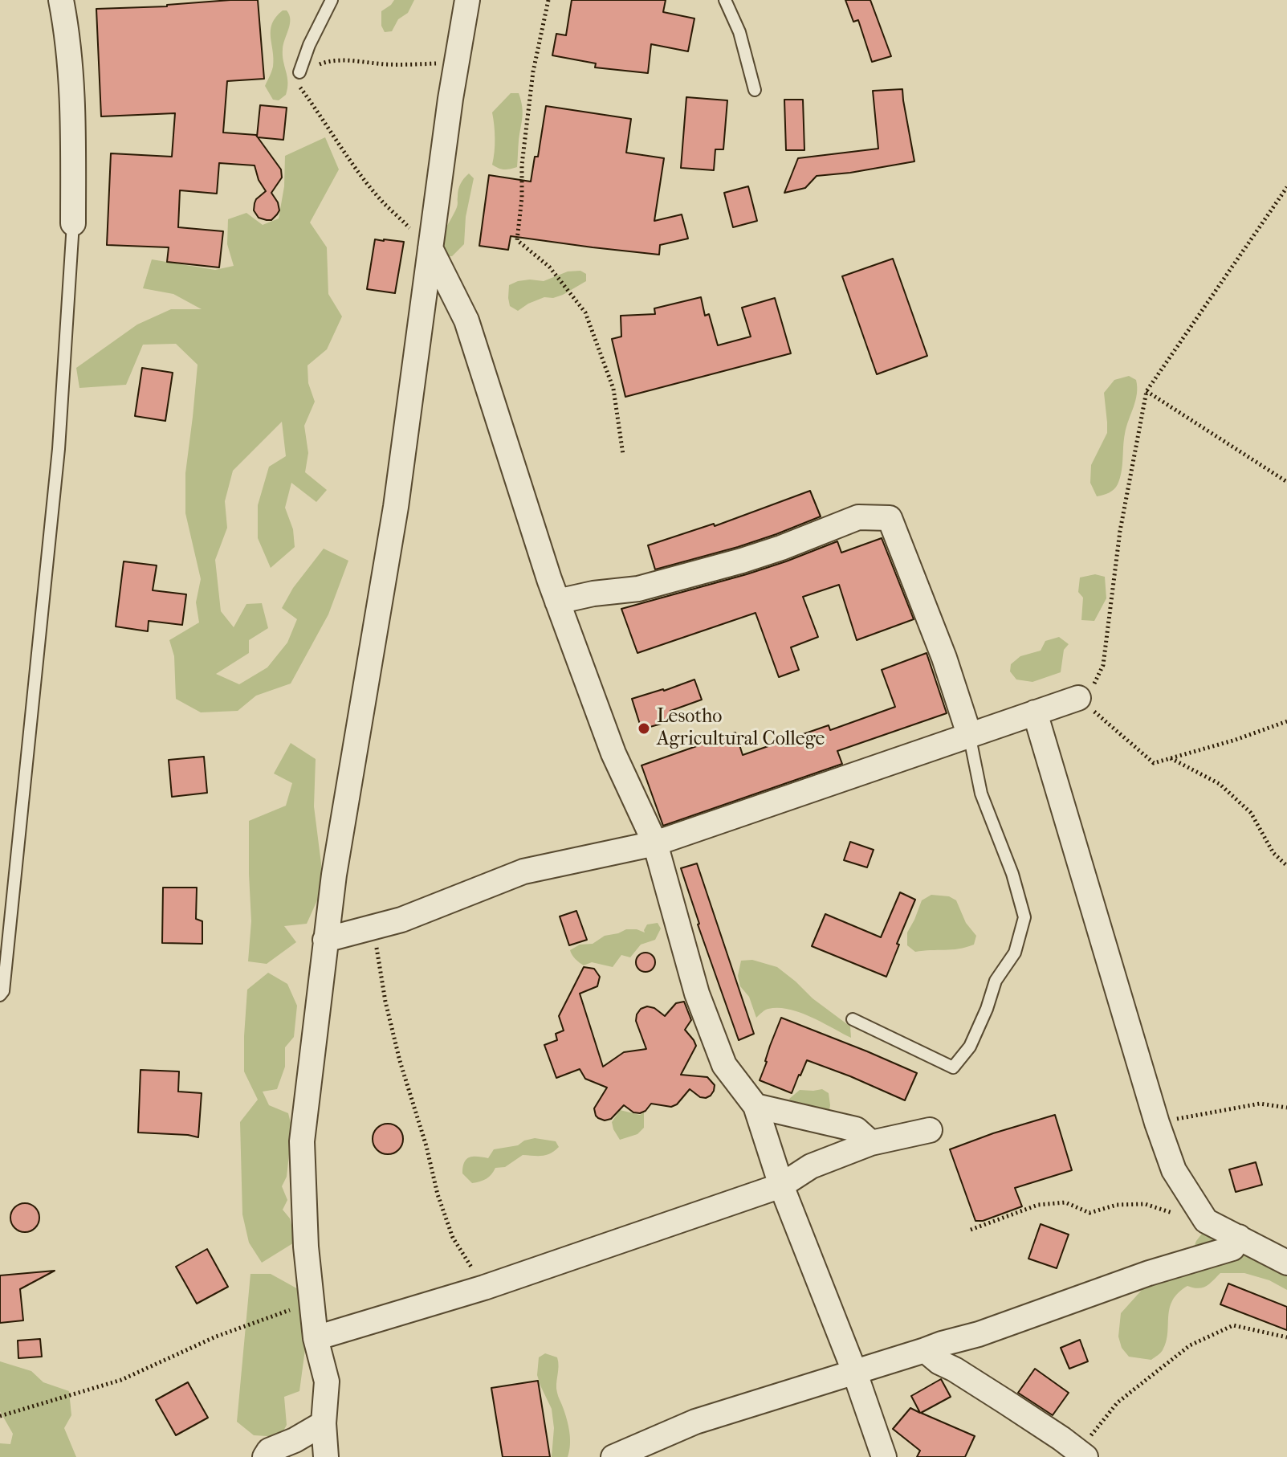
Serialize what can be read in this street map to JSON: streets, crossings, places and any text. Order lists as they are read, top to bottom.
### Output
{
  "places": ["Lesotho Agricultural College"]
}
